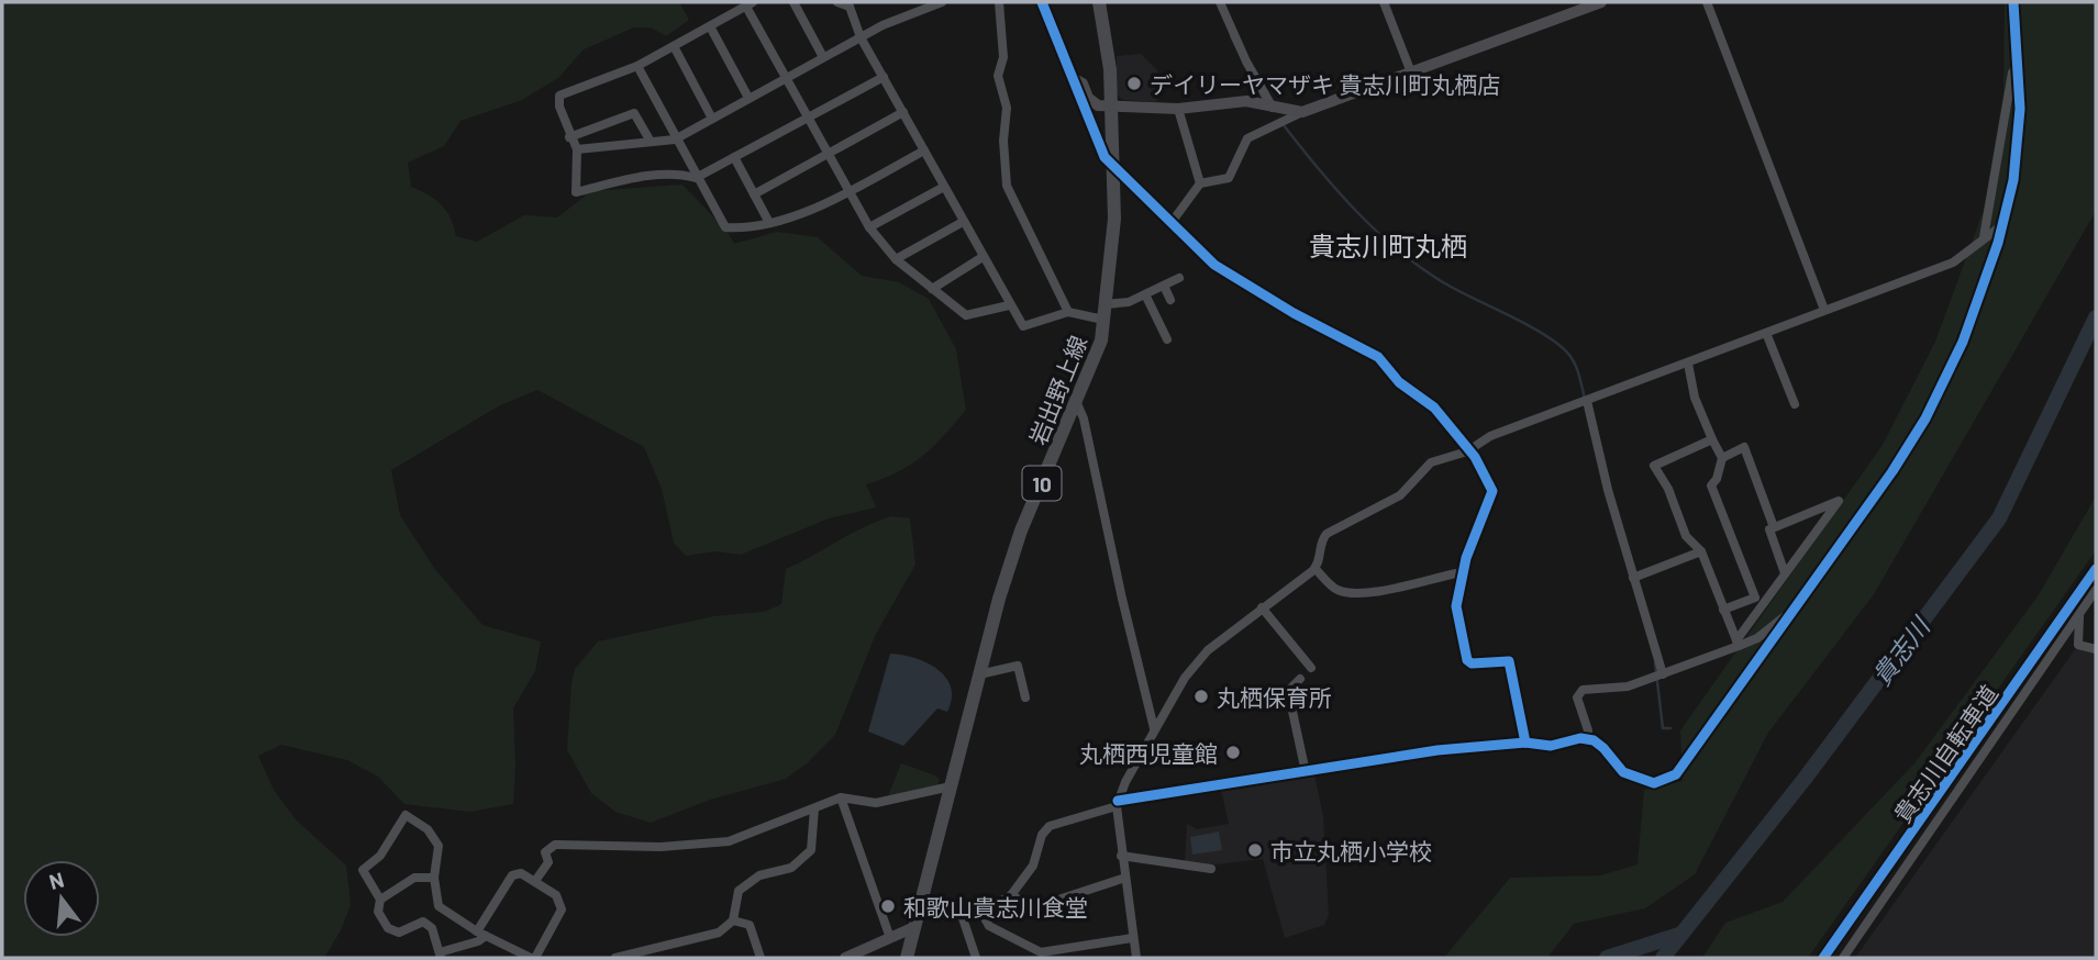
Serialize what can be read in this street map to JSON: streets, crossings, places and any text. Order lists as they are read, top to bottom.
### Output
{
  "streets": {
    "main road": ["岩出野上線", "10"],
    "cycle path": ["貴志川自転車道"]
  },
  "districts": ["貴志川町丸栖"],
  "water": ["貴志川"],
  "places": [
    "デイリーヤマザキ 貴志川町丸栖店",
    "丸栖保育所",
    "丸栖西児童館",
    "市立丸栖小学校",
    "和歌山貴志川食堂"
  ],
  "north": "top"
}
